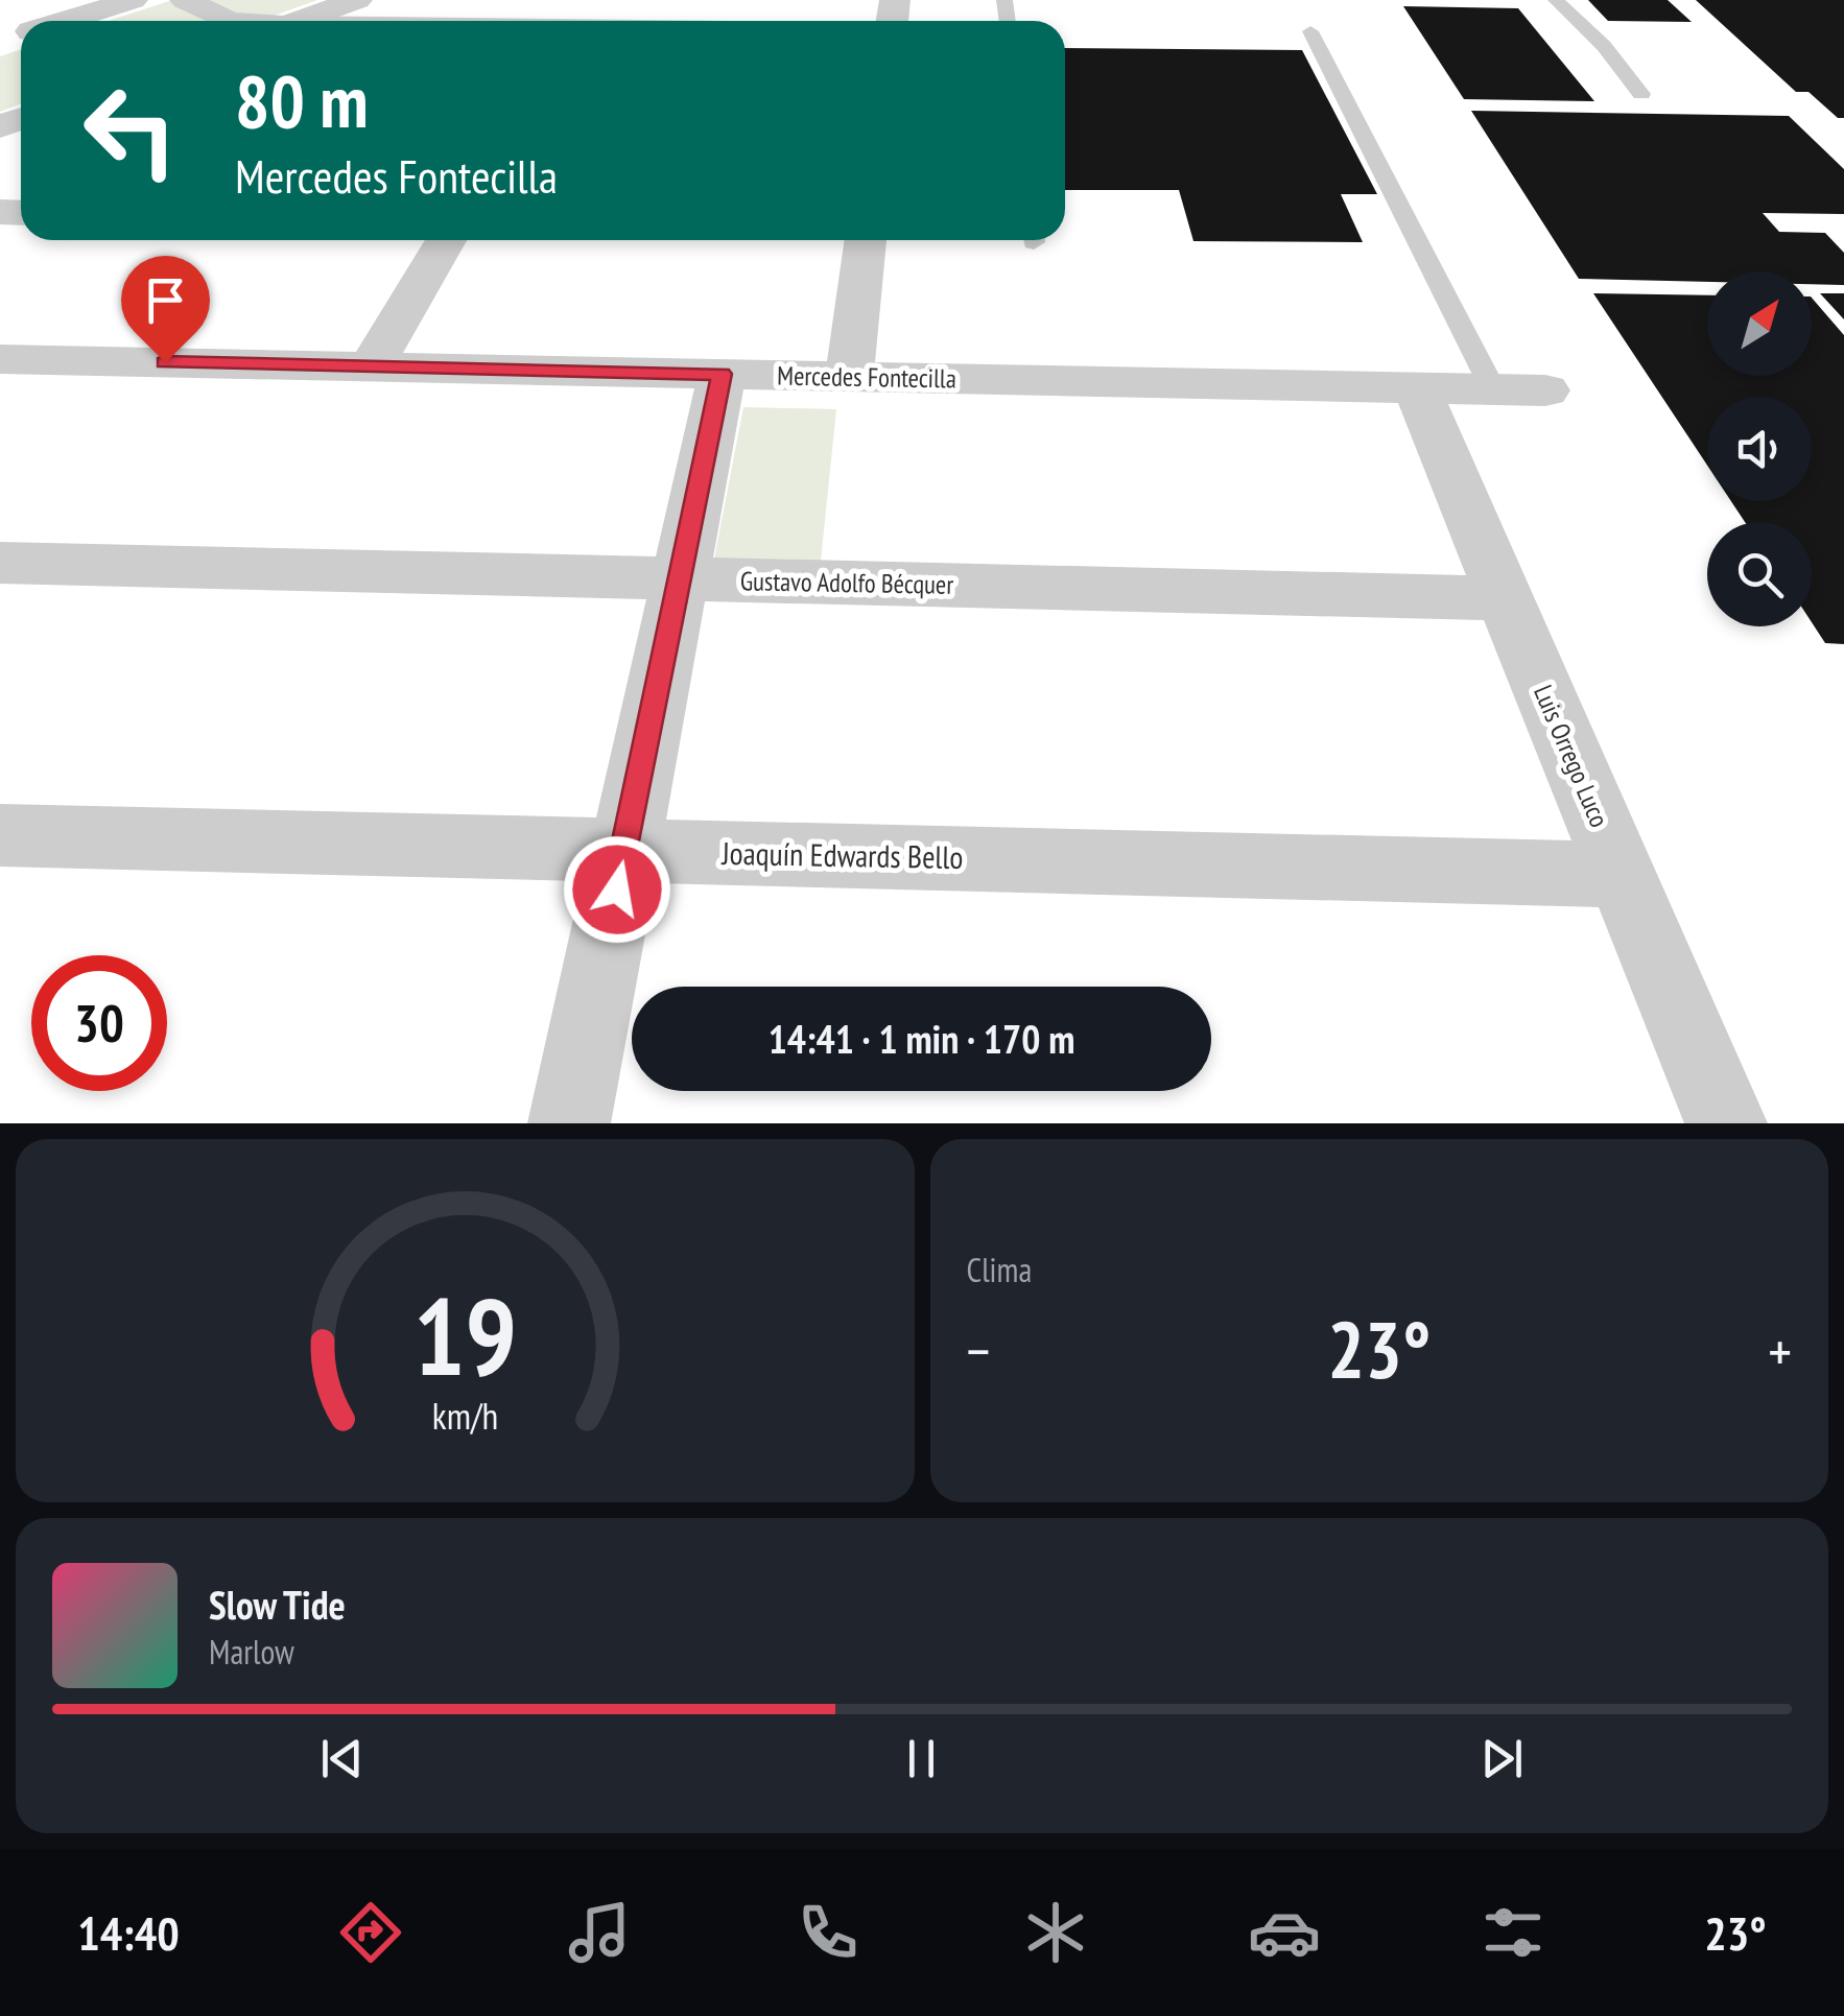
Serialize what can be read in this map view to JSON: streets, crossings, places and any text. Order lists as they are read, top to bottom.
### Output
{
  "streets": {
    "street": [
      "Mercedes Fontecilla",
      "Gustavo Adolfo Bécquer",
      "Luis Orrego Luco",
      "Joaquín Edwards Bello"
    ]
  },
  "crossings": [
    ["Mercedes Fontecilla", "Luis Orrego Luco"],
    ["Gustavo Adolfo Bécquer", "Luis Orrego Luco"],
    ["Luis Orrego Luco", "Joaquín Edwards Bello"]
  ],
  "north": "top right",
  "page": {
    "turn": ["80 m", "Mercedes Fontecilla"],
    "limit": "30",
    "trip": "14:41 · 1 min · 170 m",
    "tile": "Clima",
    "heat": ["−", "23°", "+"],
    "song": ["Slow Tide", "Marlow"],
    "tabs": ["14:40", "23°"],
    "gauge": ["19", "km/h"]
  }
}
